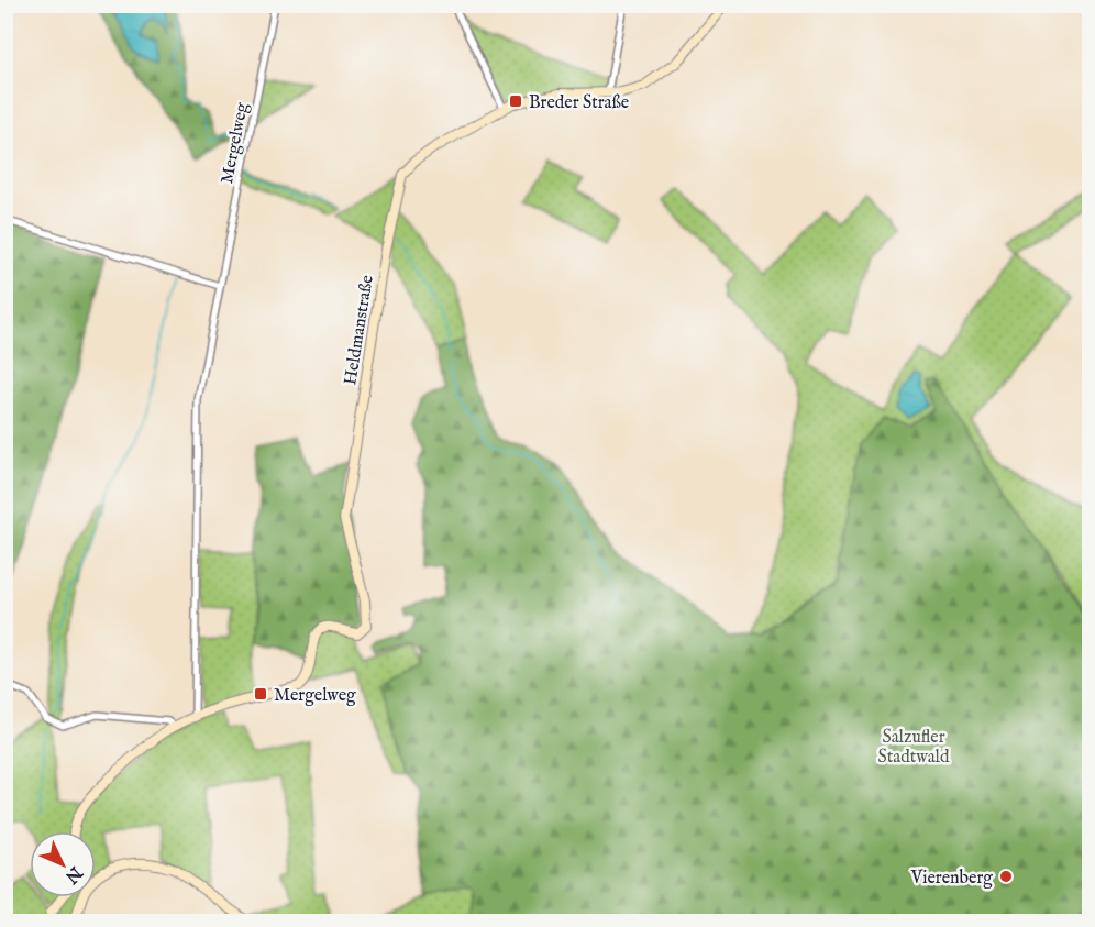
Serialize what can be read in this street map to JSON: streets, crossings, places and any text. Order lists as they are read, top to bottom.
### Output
{
  "streets": {
    "main road": ["Heldmanstraße"],
    "street": ["Mergelweg"]
  },
  "crossings": [
    ["Mergelweg", "Heldmanstraße"]
  ],
  "parks": ["Salzufler Stadtwald"],
  "places": {
    "transit": ["Breder Straße", "Mergelweg"],
    "other": ["Vierenberg"]
  },
  "north": "bottom right"
}
